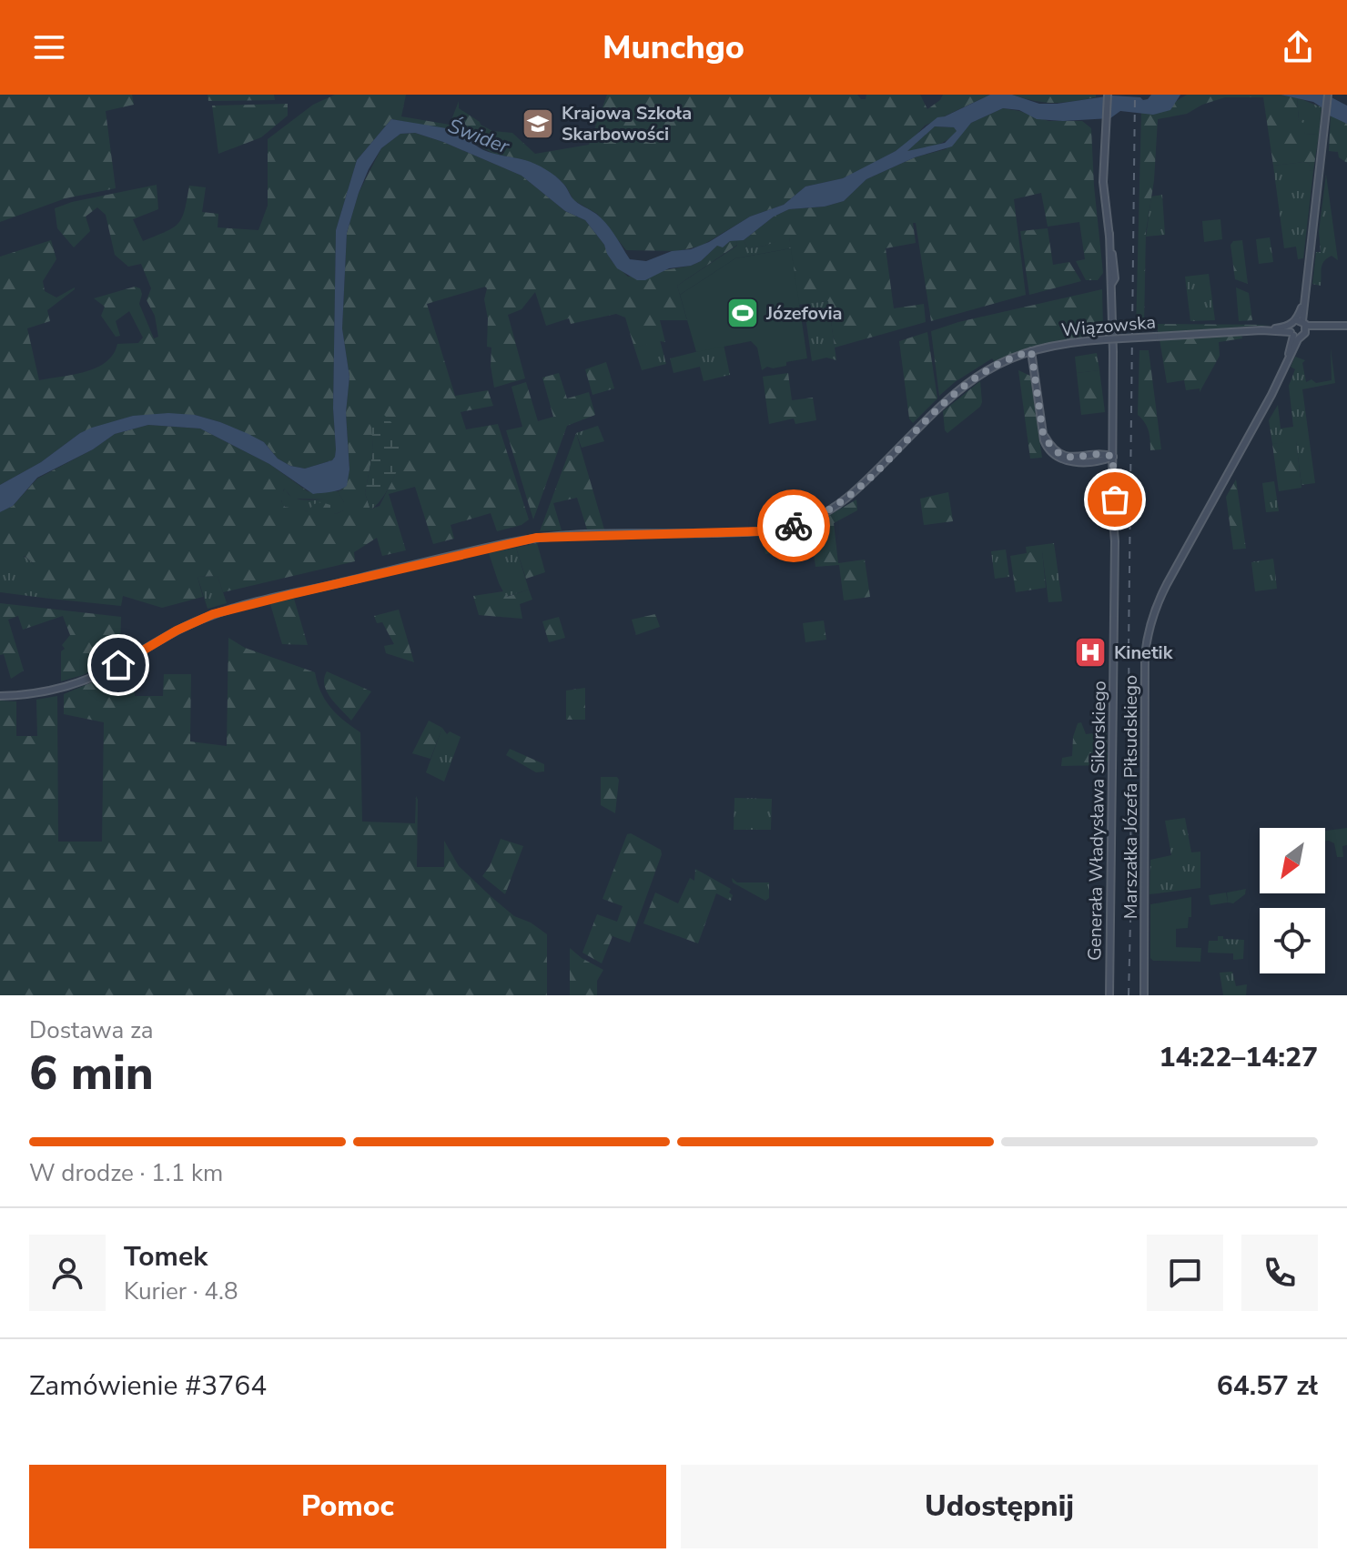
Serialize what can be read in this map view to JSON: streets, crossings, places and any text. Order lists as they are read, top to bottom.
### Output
{
  "streets": {
    "main road": ["Wiązowska", "Marszałka Józefa Piłsudskiego", "Generała Władysława Sikorskiego"]
  },
  "crossings": [
    ["Wiązowska", "Marszałka Józefa Piłsudskiego"],
    ["Wiązowska", "Generała Władysława Sikorskiego"]
  ],
  "water": ["Świder"],
  "places": {
    "school or university": ["Krajowa Szkoła Skarbowości"],
    "sports": ["Józefovia"],
    "hospital": ["Kinetik"]
  },
  "north": "bottom left",
  "page": {
    "header": "Munchgo",
    "heading": ["6 min", "Dostawa za", "14:22–14:27"],
    "panel": [
      "Tomek",
      "Kurier · 4.8",
      "Zamówienie #3764",
      "64.57 zł"
    ],
    "bar": "W drodze · 1.1 km",
    "buttons": ["Pomoc", "Udostępnij"]
  }
}
